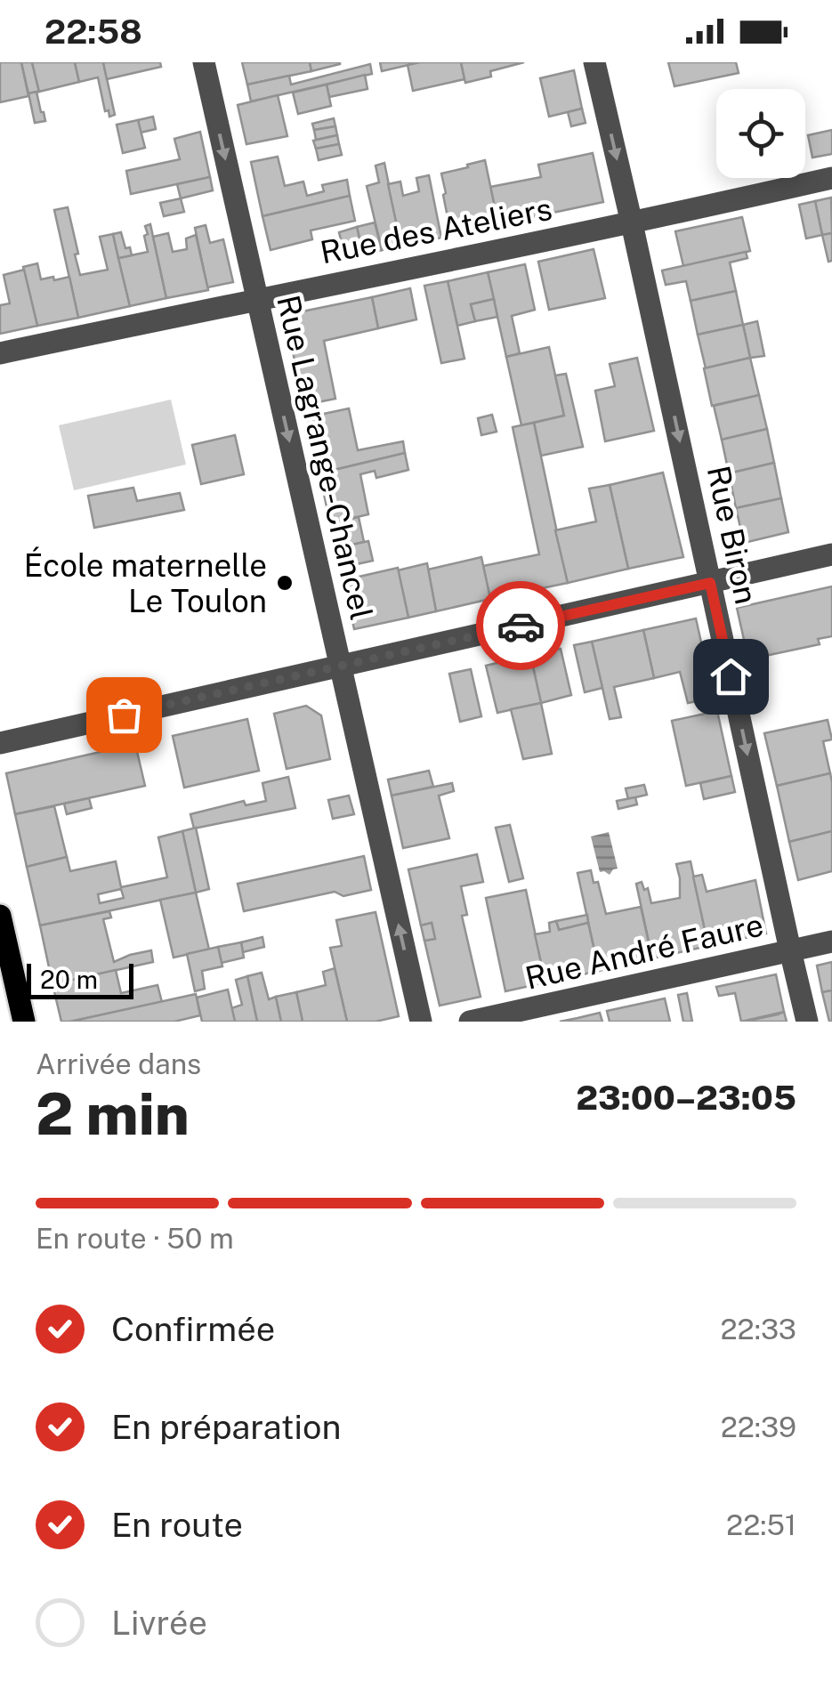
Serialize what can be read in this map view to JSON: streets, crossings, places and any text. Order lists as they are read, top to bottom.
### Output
{
  "streets": {
    "street": [
      "Rue des Ateliers",
      "Rue Lagrange-Chancel",
      "Rue Biron",
      "Rue André Faure"
    ]
  },
  "crossings": [
    ["Rue des Ateliers", "Rue Lagrange-Chancel"],
    ["Rue des Ateliers", "Rue Biron"],
    ["Rue Biron", "Rue André Faure"]
  ],
  "one_way": ["Rue Biron"],
  "places": ["École maternelle Le Toulon"],
  "scale_bar": "20 m",
  "page": {
    "status": "22:58",
    "scale": "20 m",
    "heading": ["2 min", "Arrivée dans", "23:00–23:05"],
    "bar": "En route · 50 m",
    "list": [
      ["Confirmée", "22:33"],
      ["En préparation", "22:39"],
      ["En route", "22:51"],
      "Livrée"
    ]
  }
}
